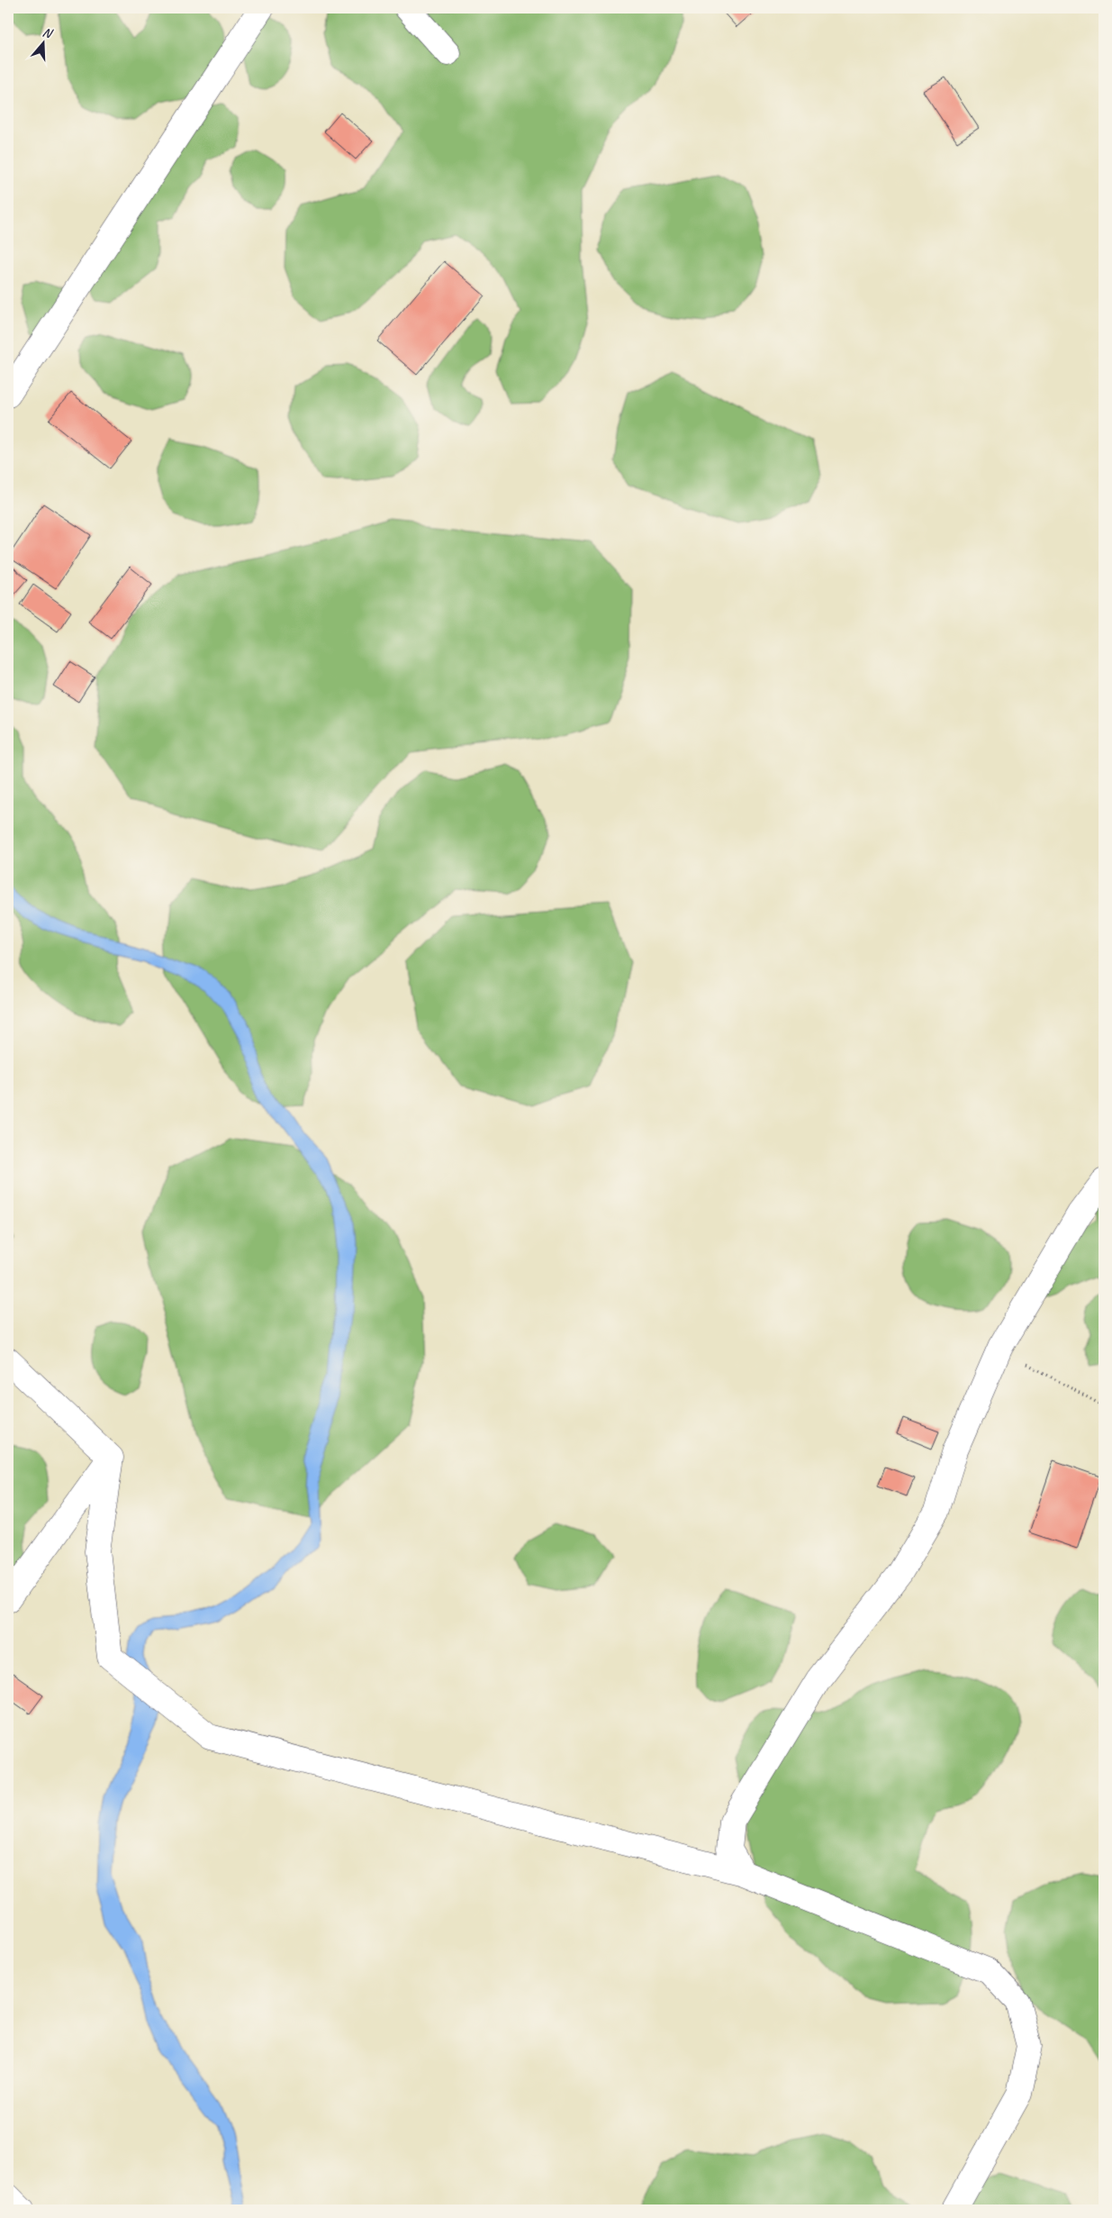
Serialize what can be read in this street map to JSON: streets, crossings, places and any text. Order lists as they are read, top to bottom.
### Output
{
  "north": "top"
}
